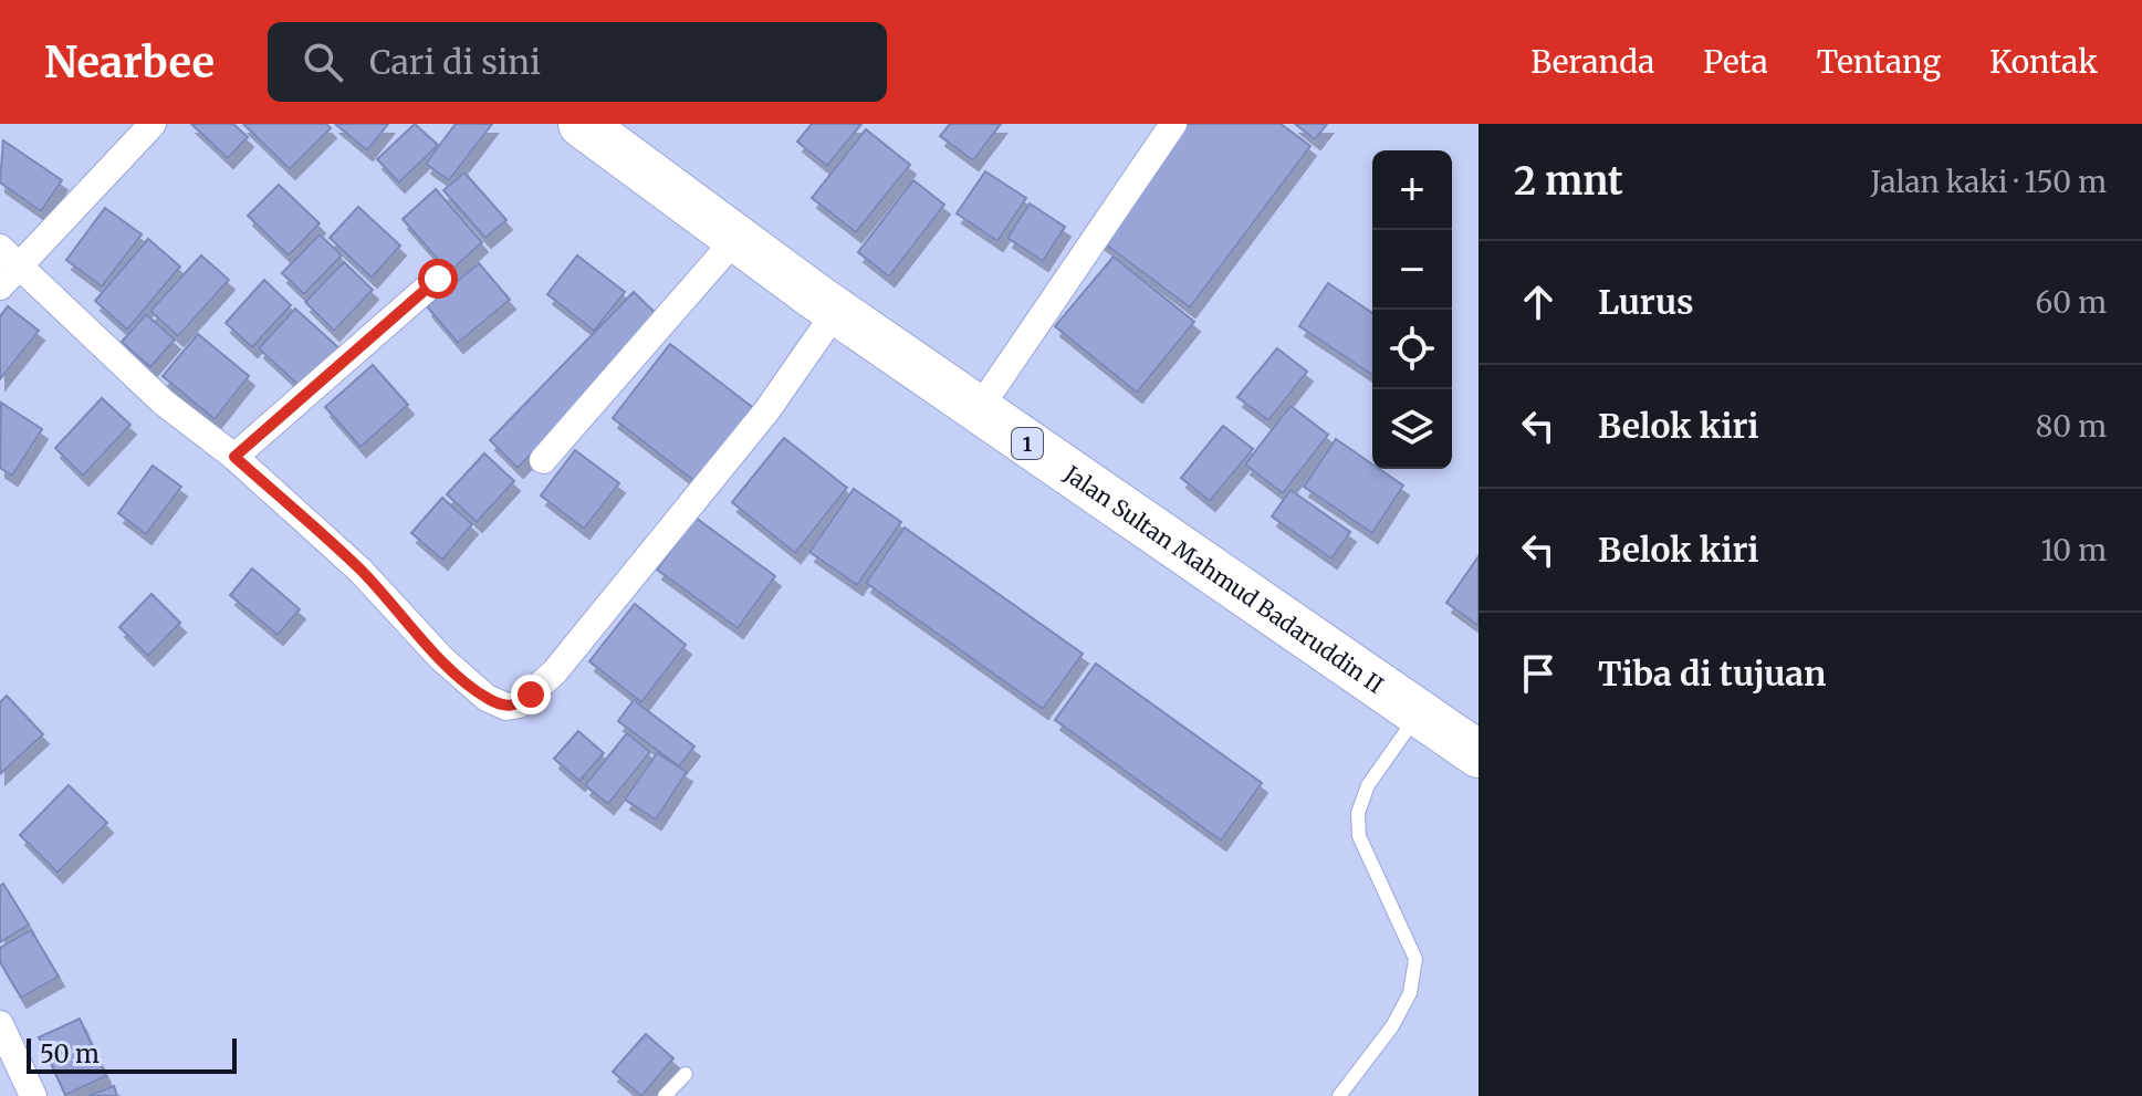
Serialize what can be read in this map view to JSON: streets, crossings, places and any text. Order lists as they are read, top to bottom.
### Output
{
  "streets": {
    "highway": ["1", "Jalan Sultan Mahmud Badaruddin II"]
  },
  "scale_bar": "50 m",
  "page": {
    "header": "Nearbee",
    "search": "Cari di sini",
    "nav": [
      "Beranda",
      "Peta",
      "Tentang",
      "Kontak"
    ],
    "heading": ["2 mnt", "Jalan kaki · 150 m"],
    "map_buttons": ["+", "−"],
    "list": [
      ["Lurus", "60 m"],
      ["Belok kiri", "80 m"],
      ["Belok kiri", "10 m"],
      "Tiba di tujuan"
    ],
    "scale": "50 m"
  }
}
